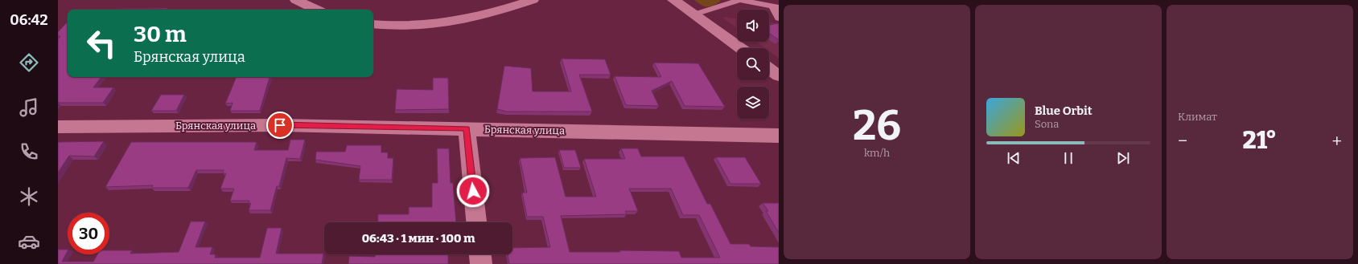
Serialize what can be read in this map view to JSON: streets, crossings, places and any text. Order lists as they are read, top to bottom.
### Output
{
  "streets": {
    "street": ["Брянская улица"]
  },
  "page": {
    "tabs": "06:42",
    "tile": [
      ["26", "km/h"],
      "Климат"
    ],
    "turn": ["30 m", "Брянская улица"],
    "song": ["Blue Orbit", "Sona"],
    "heat": ["−", "21°", "+"],
    "limit": "30",
    "trip": "06:43 · 1 мин · 100 m"
  }
}
